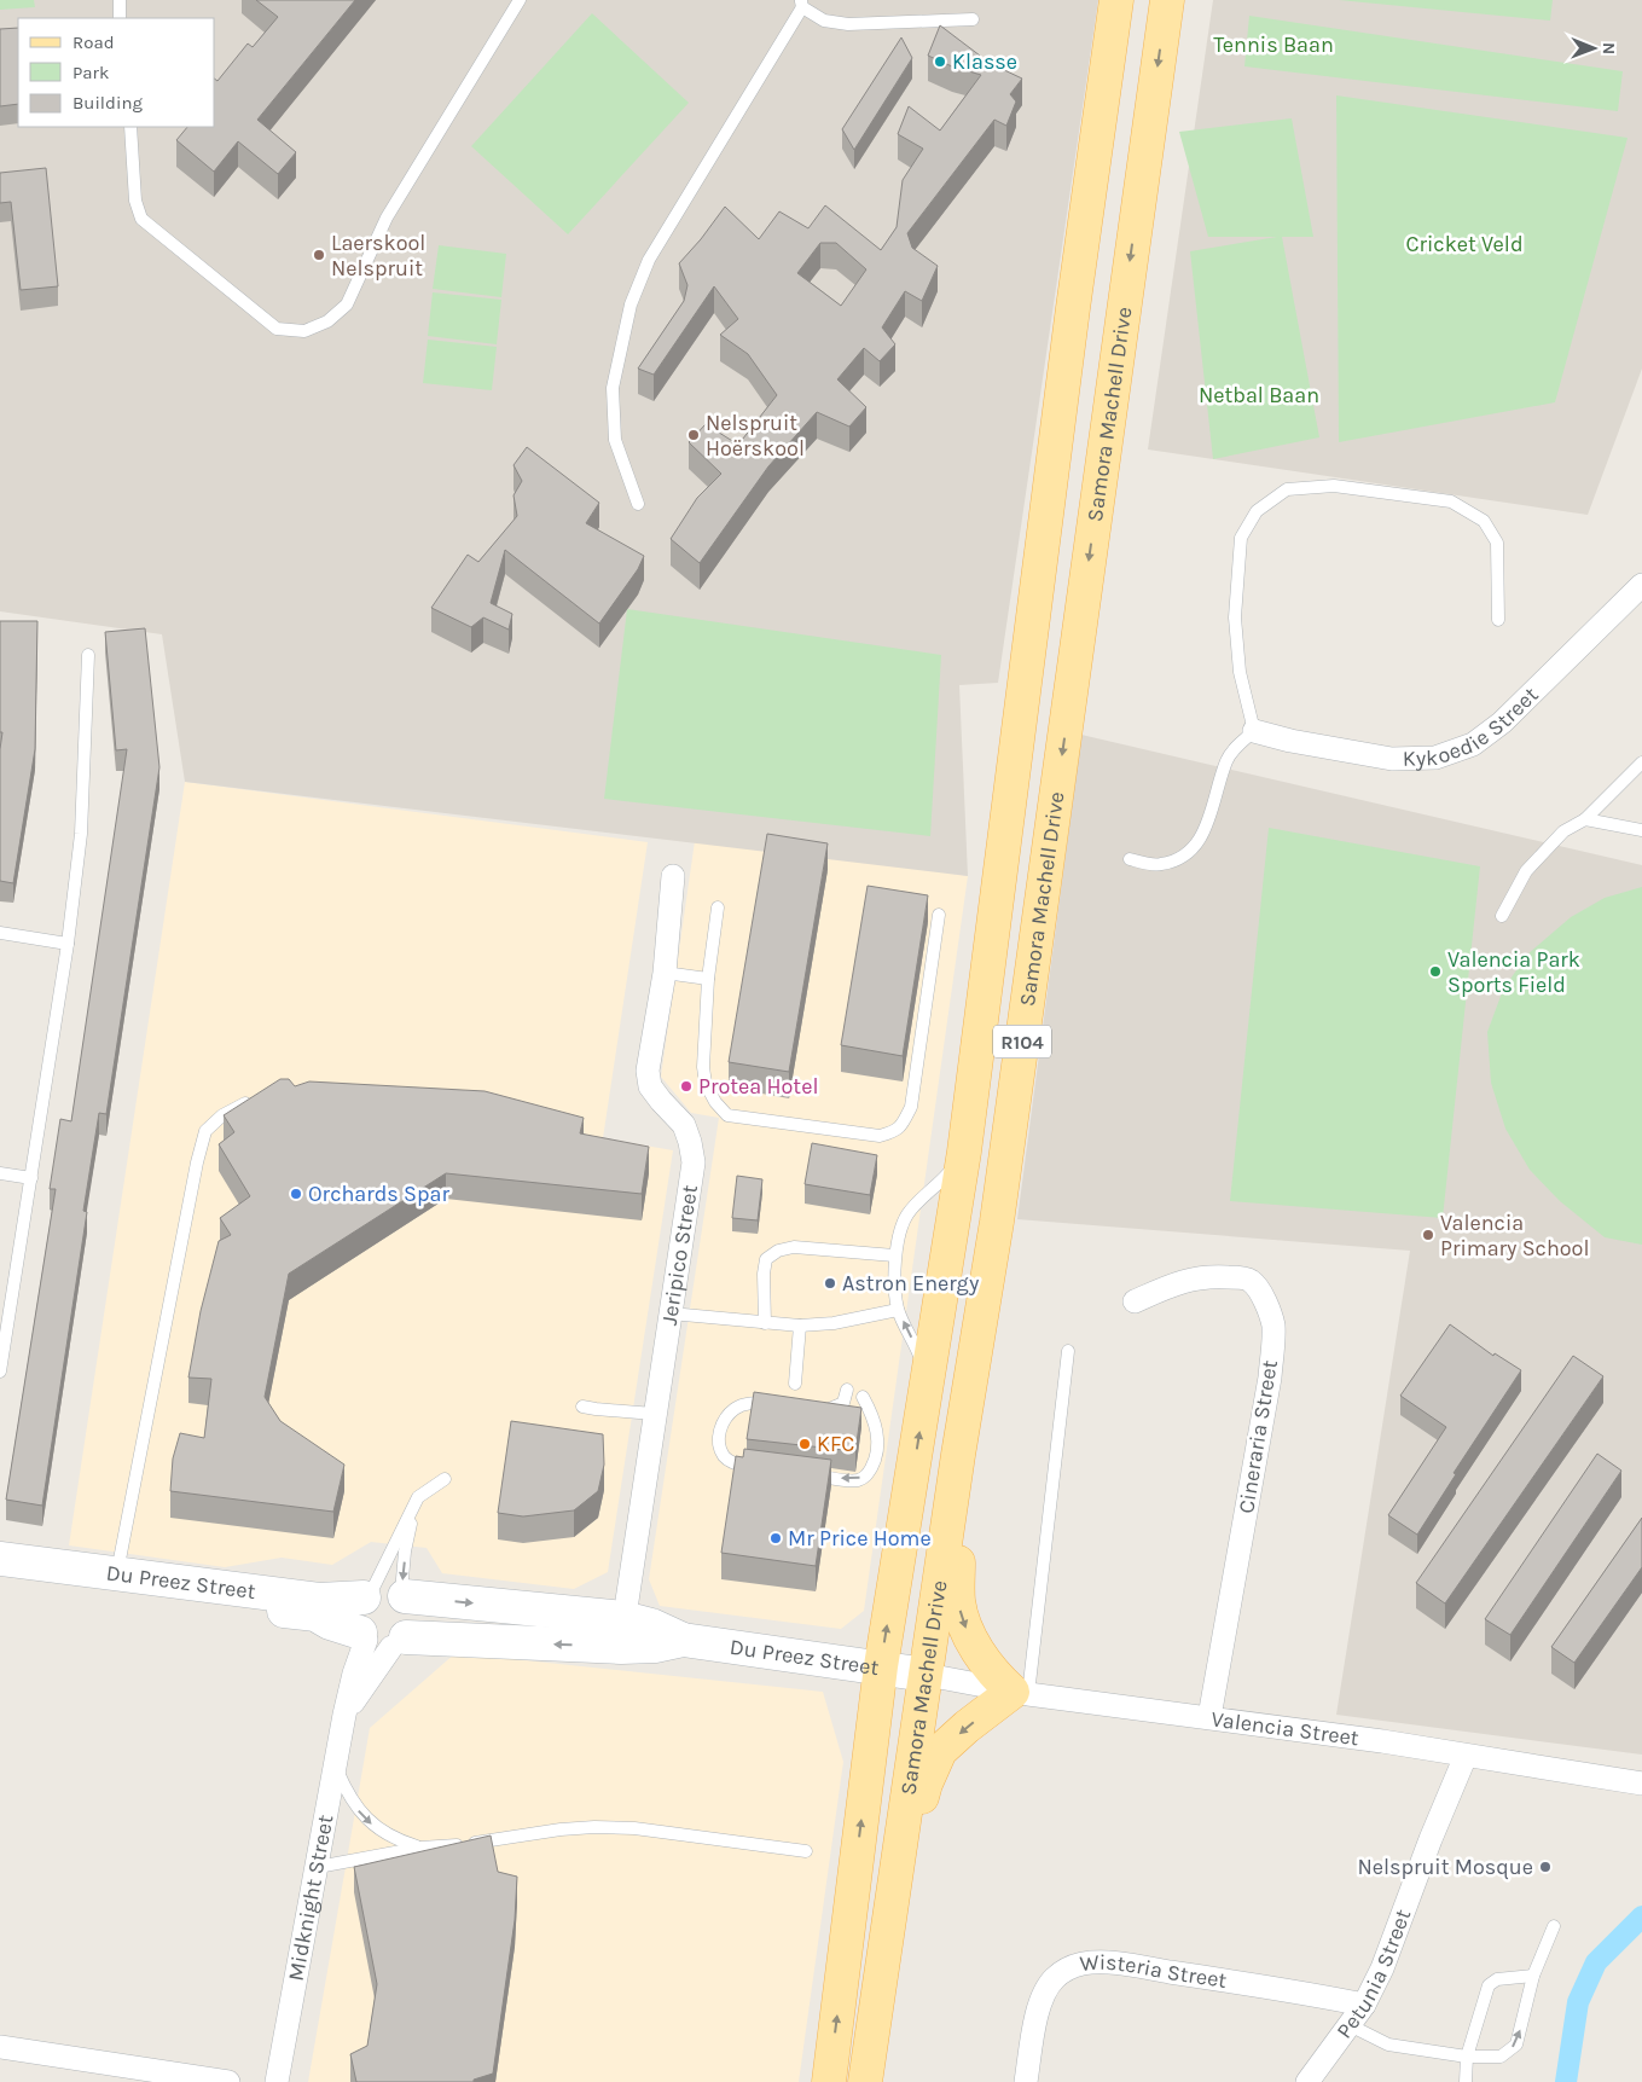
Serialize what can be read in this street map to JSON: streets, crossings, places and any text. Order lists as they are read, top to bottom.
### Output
{
  "streets": {
    "main road": ["Samora Machell Drive", "R104"],
    "street": [
      "Kykoedie Street",
      "Jeripico Street",
      "Cineraria Street",
      "Du Preez Street",
      "Valencia Street",
      "Midknight Street",
      "Petunia Street",
      "Wisteria Street"
    ]
  },
  "crossings": [
    ["Samora Machell Drive", "Du Preez Street"],
    ["Samora Machell Drive", "Valencia Street"],
    ["Jeripico Street", "Du Preez Street"],
    ["Cineraria Street", "Valencia Street"],
    ["Du Preez Street", "Valencia Street"],
    ["Du Preez Street", "Midknight Street"],
    ["Valencia Street", "Petunia Street"],
    ["Petunia Street", "Wisteria Street"]
  ],
  "parks": ["Tennis Baan", "Cricket Veld", "Netbal Baan"],
  "places": [
    "Klasse",
    "Laerskool Nelspruit",
    "Nelspruit Hoërskool",
    "Valencia Park Sports Field",
    "Protea Hotel",
    "Orchards Spar",
    "Valencia Primary School",
    "Astron Energy",
    "KFC",
    "Mr Price Home",
    "Nelspruit Mosque"
  ],
  "legend": ["Road", "Park", "Building"],
  "north": "right"
}
